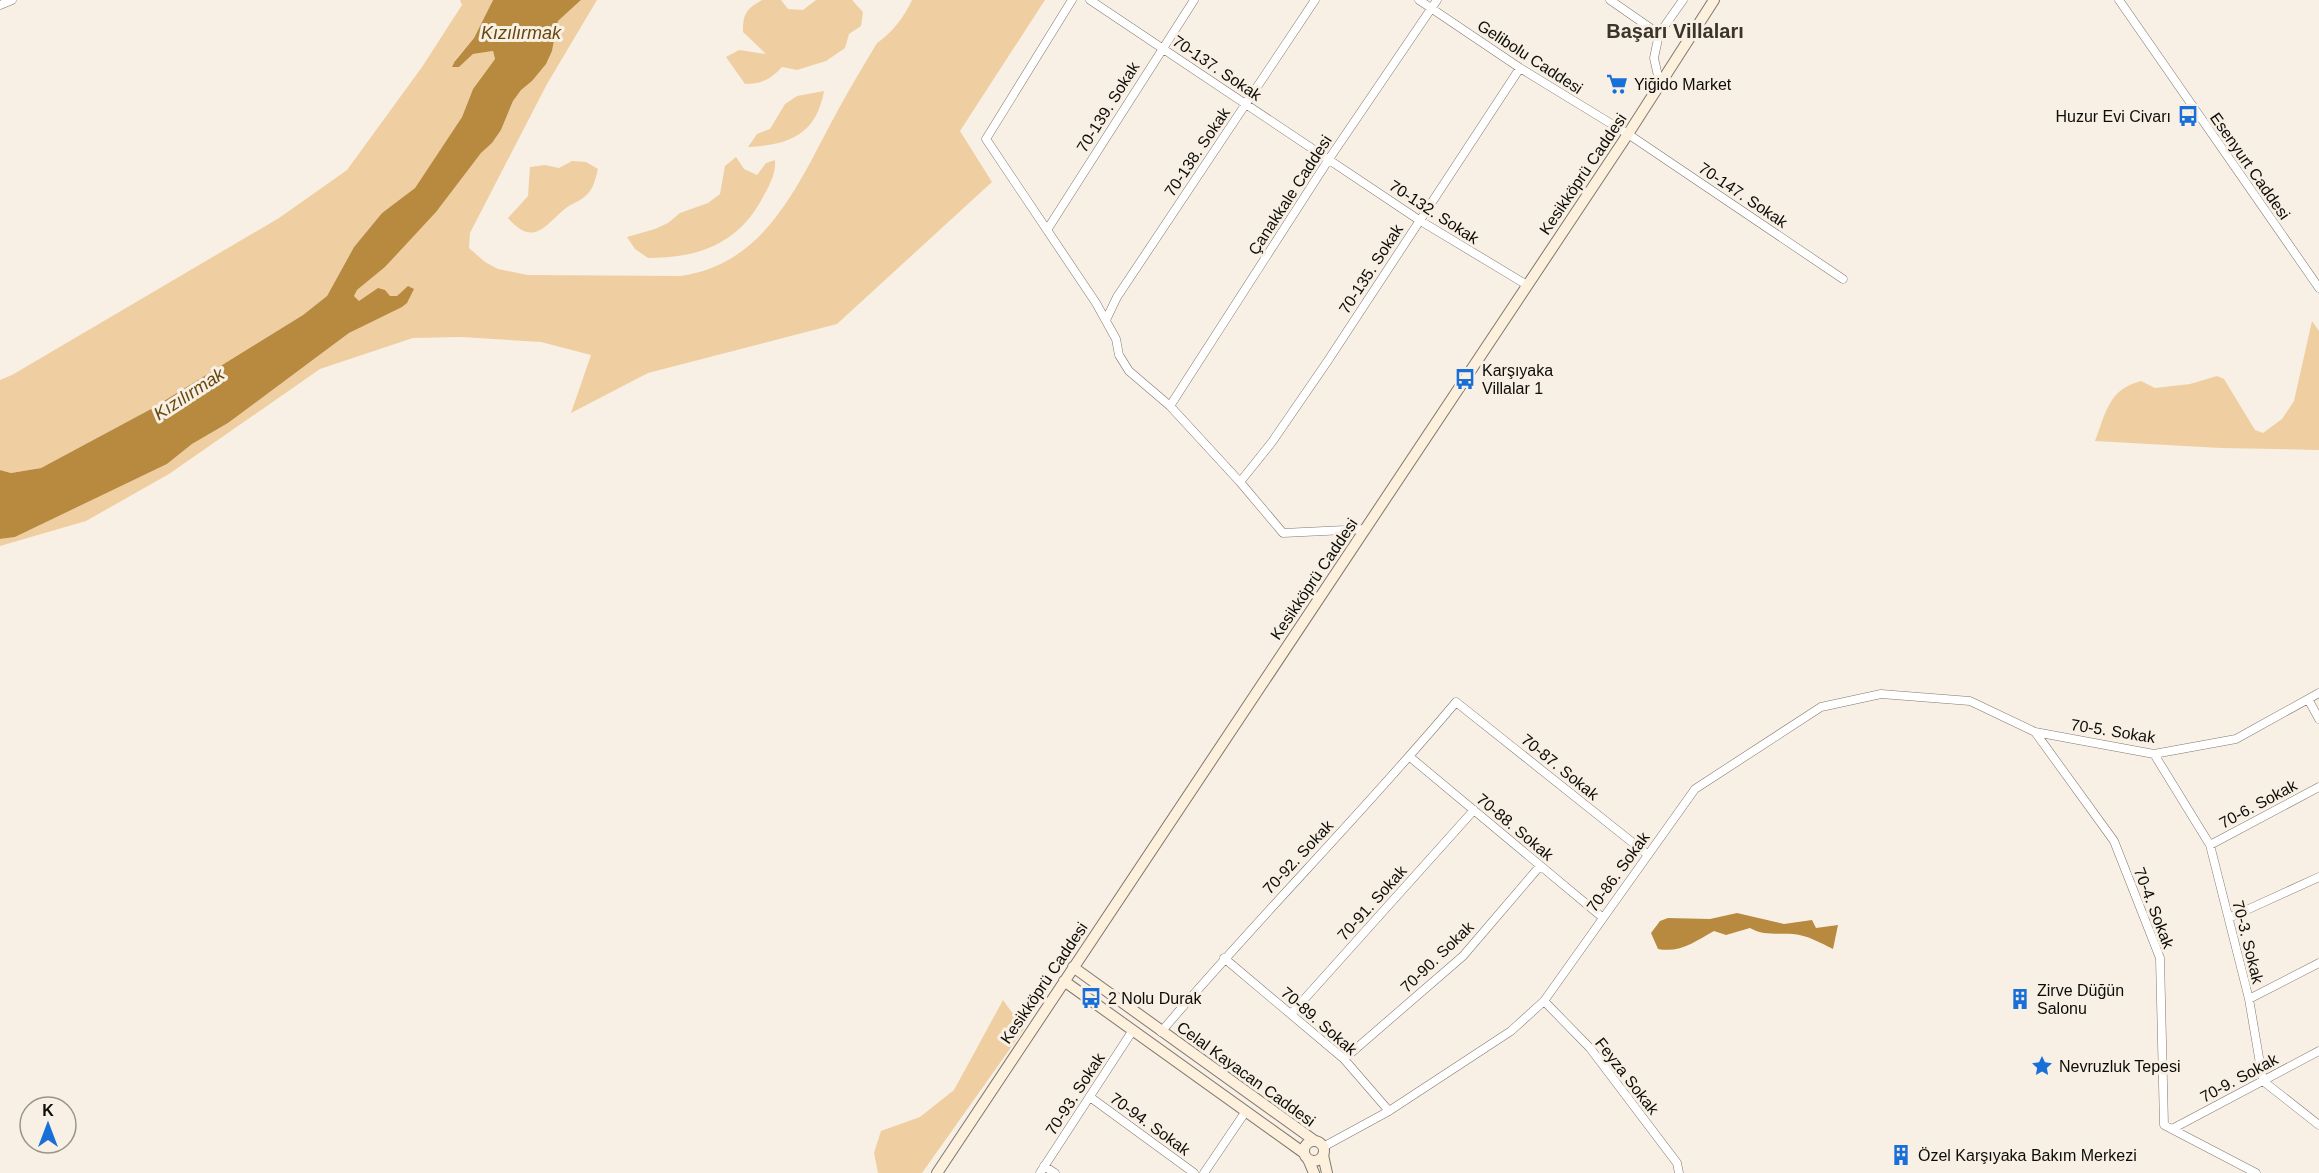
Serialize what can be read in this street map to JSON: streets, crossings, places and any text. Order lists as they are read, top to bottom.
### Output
{
  "streets": {
    "street": [
      "Gelibolu Caddesi",
      "70-137. Sokak",
      "70-139. Sokak",
      "70-138. Sokak",
      "Esenyurt Caddesi",
      "Kesikköprü Caddesi",
      "Çanakkale Caddesi",
      "70-147. Sokak",
      "70-132. Sokak",
      "70-135. Sokak",
      "70-5. Sokak",
      "70-87. Sokak",
      "70-6. Sokak",
      "70-88. Sokak",
      "70-92. Sokak",
      "70-86. Sokak",
      "70-91. Sokak",
      "70-4. Sokak",
      "70-3. Sokak",
      "70-90. Sokak",
      "70-89. Sokak",
      "Celal Kayacan Caddesi",
      "Feyza Sokak",
      "70-9. Sokak",
      "70-93. Sokak",
      "70-94. Sokak"
    ]
  },
  "crossings": [
    ["Gelibolu Caddesi", "Kesikköprü Caddesi"],
    ["Gelibolu Caddesi", "Çanakkale Caddesi"],
    ["Gelibolu Caddesi", "70-147. Sokak"],
    ["Gelibolu Caddesi", "70-135. Sokak"],
    ["70-137. Sokak", "70-139. Sokak"],
    ["70-137. Sokak", "70-138. Sokak"],
    ["70-137. Sokak", "Çanakkale Caddesi"],
    ["70-137. Sokak", "70-132. Sokak"],
    ["Kesikköprü Caddesi", "70-147. Sokak"],
    ["Kesikköprü Caddesi", "70-132. Sokak"],
    ["Kesikköprü Caddesi", "Celal Kayacan Caddesi"],
    ["Çanakkale Caddesi", "70-132. Sokak"],
    ["70-132. Sokak", "70-135. Sokak"],
    ["70-5. Sokak", "70-4. Sokak"],
    ["70-5. Sokak", "70-3. Sokak"],
    ["70-87. Sokak", "70-92. Sokak"],
    ["70-87. Sokak", "70-86. Sokak"],
    ["70-6. Sokak", "70-3. Sokak"],
    ["70-88. Sokak", "70-92. Sokak"],
    ["70-88. Sokak", "70-86. Sokak"],
    ["70-88. Sokak", "70-91. Sokak"],
    ["70-88. Sokak", "70-90. Sokak"],
    ["70-92. Sokak", "70-89. Sokak"],
    ["70-92. Sokak", "Celal Kayacan Caddesi"],
    ["70-86. Sokak", "70-4. Sokak"],
    ["70-86. Sokak", "70-89. Sokak"],
    ["70-86. Sokak", "Celal Kayacan Caddesi"],
    ["70-86. Sokak", "Feyza Sokak"],
    ["70-91. Sokak", "70-89. Sokak"],
    ["70-4. Sokak", "70-9. Sokak"],
    ["70-3. Sokak", "70-9. Sokak"],
    ["70-90. Sokak", "70-89. Sokak"],
    ["Celal Kayacan Caddesi", "70-93. Sokak"],
    ["70-93. Sokak", "70-94. Sokak"]
  ],
  "districts": ["Başarı Villaları"],
  "water": ["Kızılırmak"],
  "places": {
    "supermarket": ["Yiğido Market"],
    "bus stop": ["Huzur Evi Civarı", "Karşıyaka Villalar 1", "2 Nolu Durak"],
    "building": ["Zirve Düğün Salonu", "Özel Karşıyaka Bakım Merkezi"],
    "place": ["Nevruzluk Tepesi"]
  },
  "north": "top"
}
